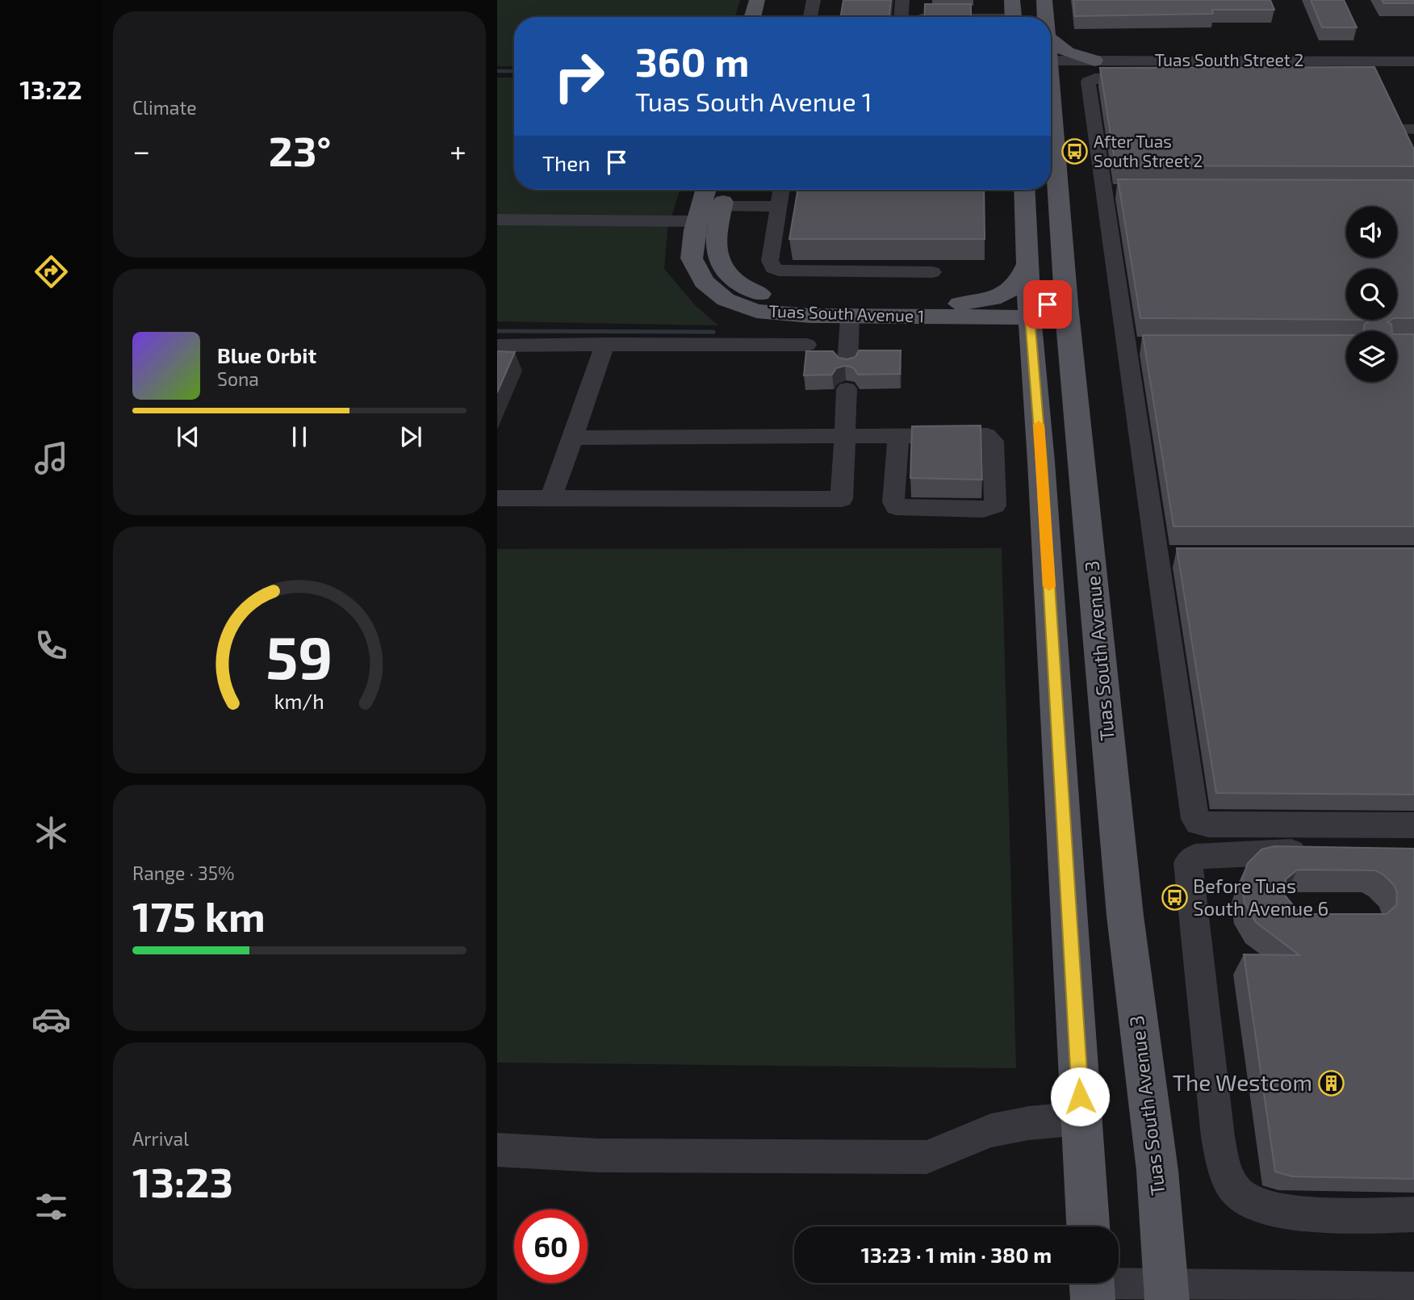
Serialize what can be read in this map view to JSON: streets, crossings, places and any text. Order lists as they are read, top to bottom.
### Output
{
  "streets": {
    "main road": ["Tuas South Avenue 1", "Tuas South Avenue 3"],
    "street": ["Tuas South Street 2"]
  },
  "crossings": [
    ["Tuas South Avenue 1", "Tuas South Avenue 3"]
  ],
  "places": {
    "bus stop": ["After Tuas South Street 2", "Before Tuas South Avenue 6"],
    "building": ["The Westcom"]
  },
  "page": {
    "tabs": "13:22",
    "tile": [
      "Climate",
      ["Range · 35%", "175 km"],
      ["Arrival", "13:23"]
    ],
    "turn": ["360 m", "Tuas South Avenue 1"],
    "heat": ["−", "23°", "+"],
    "then": "Then",
    "song": ["Blue Orbit", "Sona"],
    "limit": "60",
    "trip": "13:23 · 1 min · 380 m",
    "gauge": ["59", "km/h"]
  }
}
